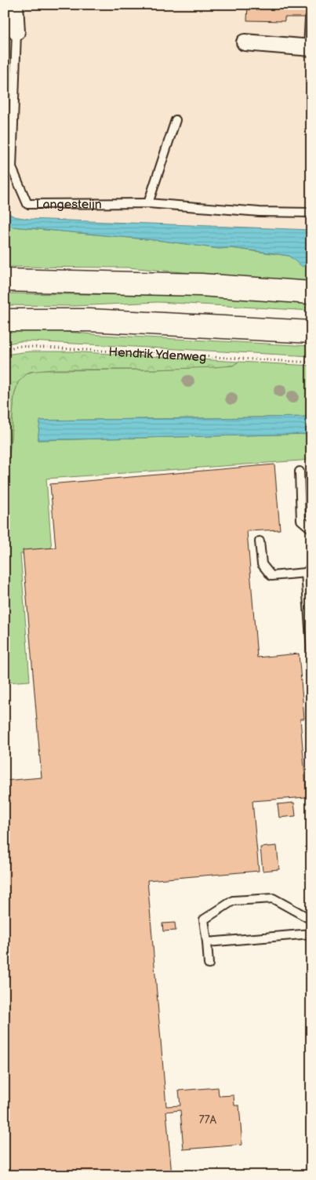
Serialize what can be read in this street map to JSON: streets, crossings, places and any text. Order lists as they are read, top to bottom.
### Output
{
  "streets": {
    "street": ["Langesteijn"],
    "path": ["Hendrik Ydenweg"]
  },
  "house_numbers": ["77A"]
}
